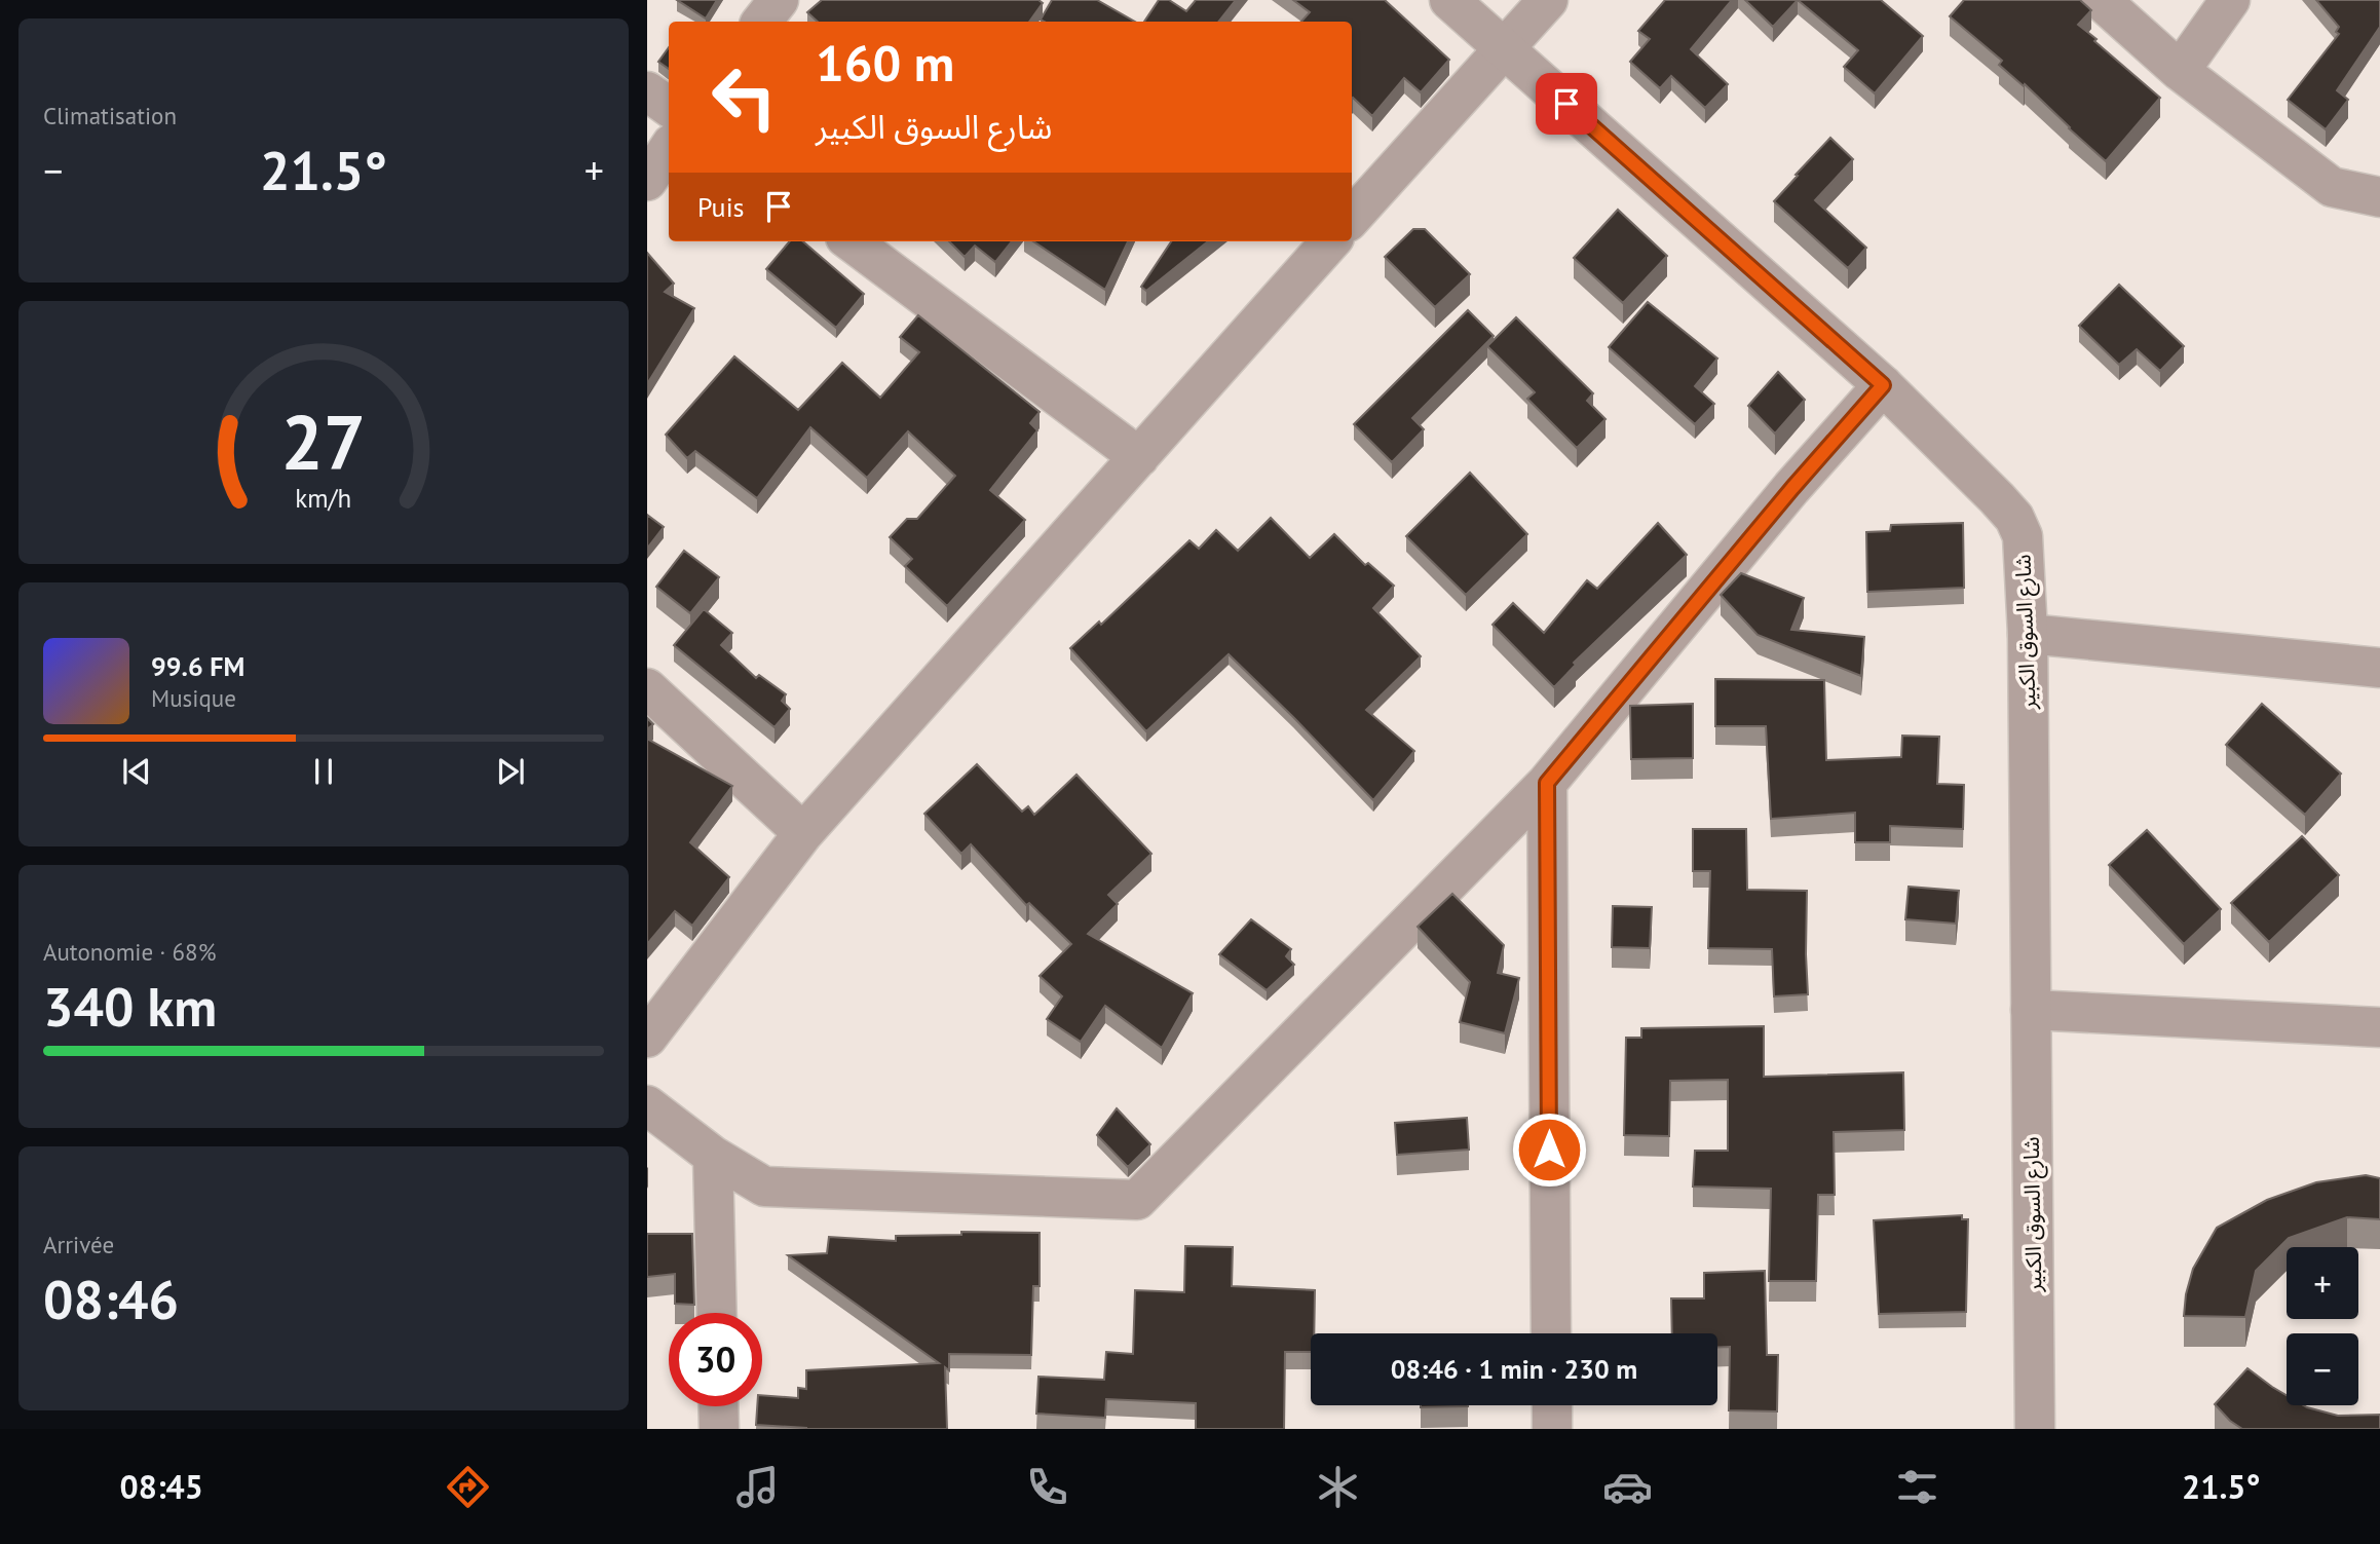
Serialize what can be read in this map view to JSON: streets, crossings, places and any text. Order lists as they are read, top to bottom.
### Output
{
  "streets": {
    "street": ["شارع السوق الكبير"]
  },
  "page": {
    "tile": [
      "Climatisation",
      ["Autonomie · 68%", "340 km"],
      ["Arrivée", "08:46"]
    ],
    "turn": ["160 m", "شارع السوق الكبير"],
    "heat": ["−", "21.5°", "+"],
    "then": "Puis",
    "song": ["99.6 FM", "Musique"],
    "map_buttons": ["+", "−"],
    "limit": "30",
    "trip": "08:46 · 1 min · 230 m",
    "tabs": ["08:45", "21.5°"],
    "gauge": ["27", "km/h"]
  }
}
